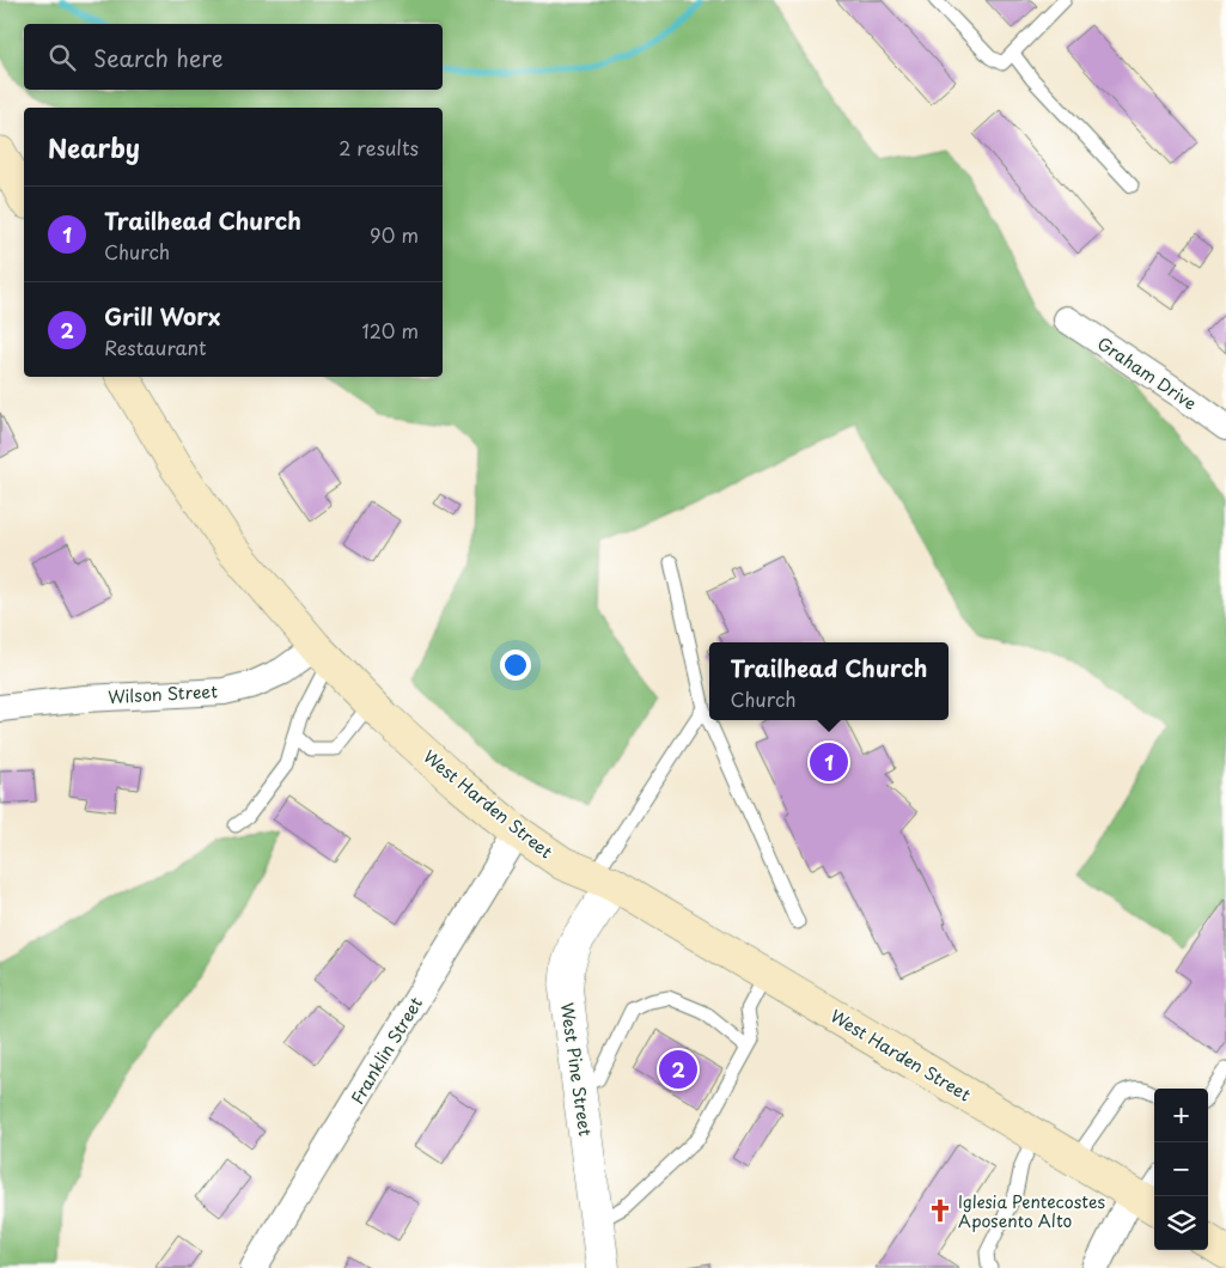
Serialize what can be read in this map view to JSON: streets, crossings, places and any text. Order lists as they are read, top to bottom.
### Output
{
  "streets": {
    "main road": ["West Harden Street"],
    "street": [
      "Graham Drive",
      "Wilson Street",
      "Franklin Street",
      "West Pine Street"
    ]
  },
  "crossings": [
    ["Wilson Street", "West Harden Street"],
    ["West Harden Street", "Franklin Street"],
    ["West Harden Street", "West Pine Street"]
  ],
  "places": {
    "church": ["Iglesia Pentecostes Aposento Alto"]
  },
  "page": {
    "search": "Search here",
    "heading": ["Nearby", "2 results"],
    "list": [
      {
        "mark": "1",
        "name": "Trailhead Church",
        "note": "Church",
        "value": "90 m"
      },
      {
        "mark": "2",
        "name": "Grill Worx",
        "note": "Restaurant",
        "value": "120 m"
      }
    ],
    "popup": ["Trailhead Church", "Church"],
    "pins": ["1", "2"],
    "map_buttons": ["+", "−"]
  }
}
